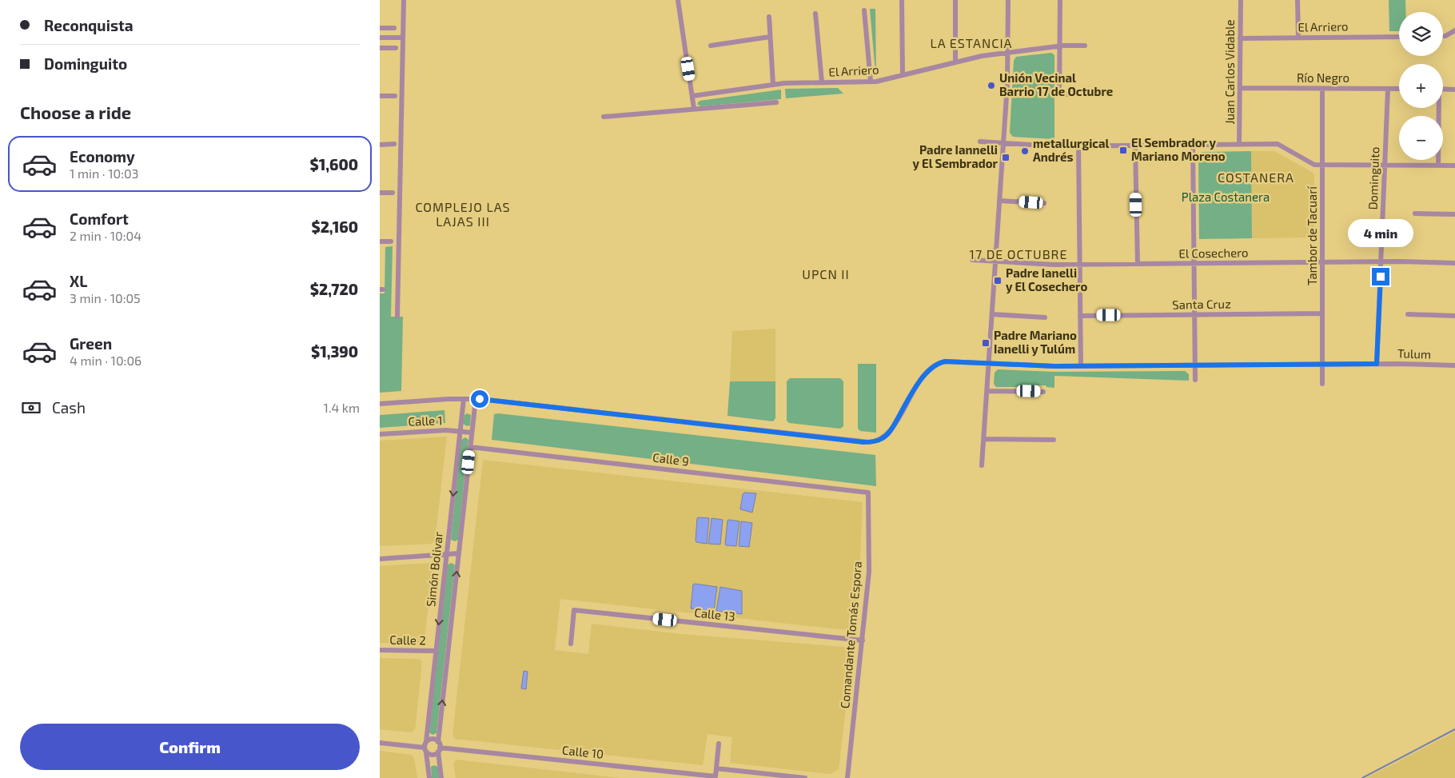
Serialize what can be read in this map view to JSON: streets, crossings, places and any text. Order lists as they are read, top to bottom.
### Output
{
  "streets": {
    "street": [
      "El Arriero",
      "Juan Carlos Vidable",
      "Río Negro",
      "Dominguito",
      "Tambor de Tacuarí",
      "El Cosechero",
      "Santa Cruz",
      "Tulum",
      "Calle 1",
      "Calle 9",
      "Simón Bolivar",
      "Calle 13",
      "Comandante Tomás Espora",
      "Calle 2",
      "Calle 10"
    ]
  },
  "crossings": [
    ["El Arriero", "Juan Carlos Vidable"],
    ["Juan Carlos Vidable", "Río Negro"],
    ["Río Negro", "Dominguito"],
    ["Río Negro", "Tambor de Tacuarí"],
    ["Dominguito", "El Cosechero"],
    ["Dominguito", "Tulum"],
    ["Tambor de Tacuarí", "El Cosechero"],
    ["Tambor de Tacuarí", "Santa Cruz"],
    ["Tambor de Tacuarí", "Tulum"],
    ["Tulum", "Simón Bolivar"],
    ["Calle 1", "Simón Bolivar"],
    ["Calle 9", "Simón Bolivar"],
    ["Calle 9", "Comandante Tomás Espora"],
    ["Simón Bolivar", "Calle 2"],
    ["Simón Bolivar", "Calle 10"],
    ["Calle 13", "Comandante Tomás Espora"]
  ],
  "districts": [
    "LA ESTANCIA",
    "COSTANERA",
    "COMPLEJO LAS LAJAS III",
    "17 DE OCTUBRE",
    "UPCN II"
  ],
  "parks": ["Plaza Costanera"],
  "places": {
    "other": ["Unión Vecinal Barrio 17 de Octubre", "metallurgical Andrés"],
    "transit": [
      "El Sembrador y Mariano Moreno",
      "Padre Iannelli y El Sembrador",
      "Padre Ianelli y El Cosechero",
      "Padre Mariano Ianelli y Tulúm"
    ]
  },
  "page": {
    "banner": ["Reconquista", "Dominguito"],
    "map_buttons": ["+", "−"],
    "heading": "Choose a ride",
    "list": [
      {
        "name": "Economy",
        "note": "1 min · 10:03",
        "value": "$1,600"
      },
      {
        "name": "Comfort",
        "note": "2 min · 10:04",
        "value": "$2,160"
      },
      {
        "name": "XL",
        "note": "3 min · 10:05",
        "value": "$2,720"
      },
      {
        "name": "Green",
        "note": "4 min · 10:06",
        "value": "$1,390"
      }
    ],
    "bubble": "4 min",
    "pay": ["Cash", "1.4 km"],
    "buttons": "Confirm"
  }
}
